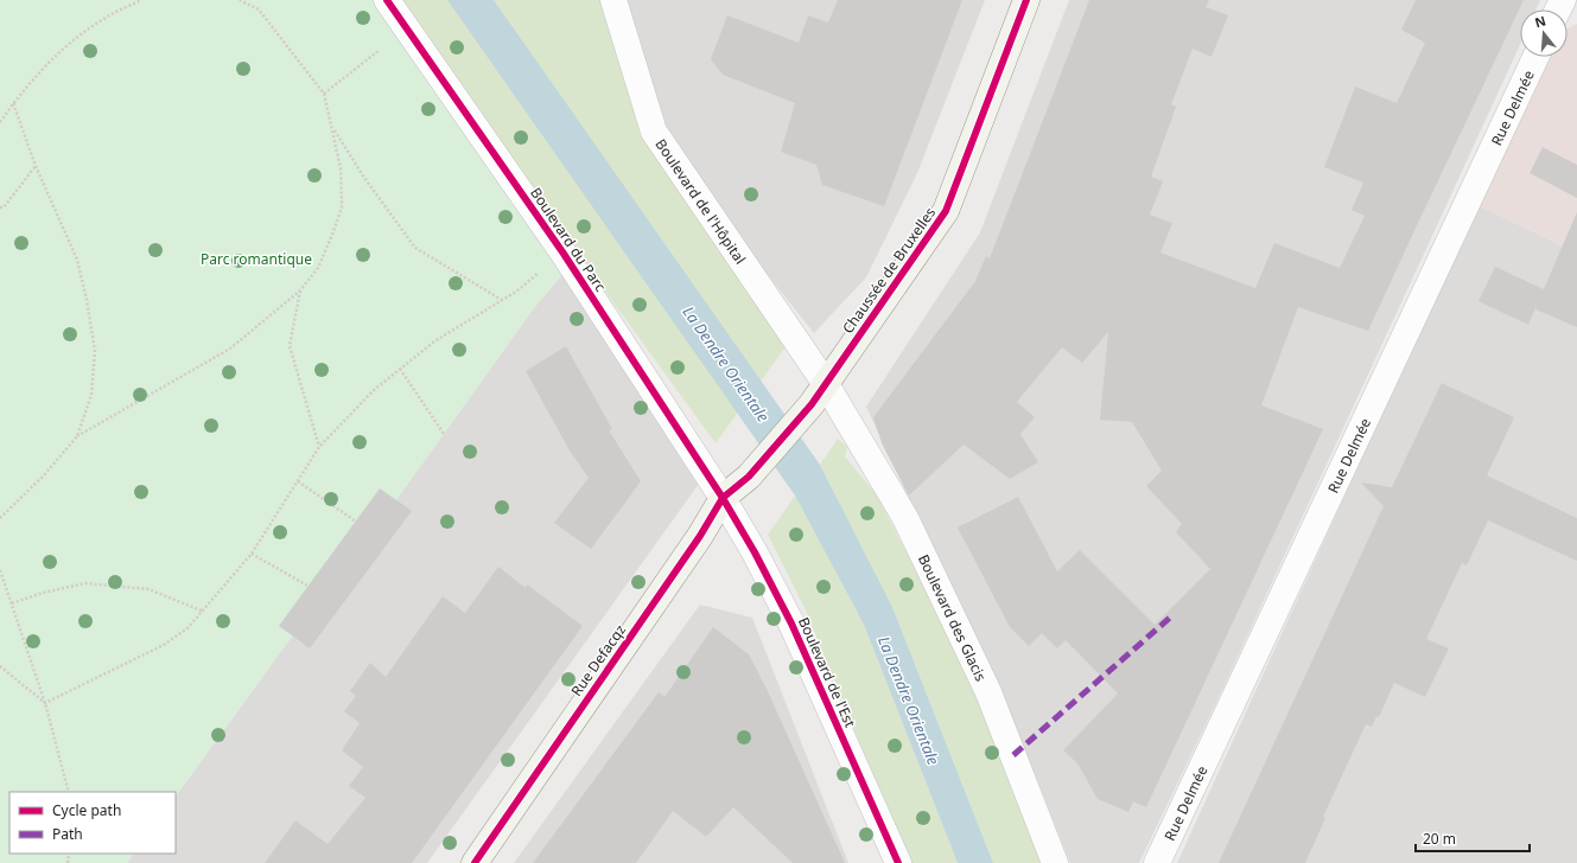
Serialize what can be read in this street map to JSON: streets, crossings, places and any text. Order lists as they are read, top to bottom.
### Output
{
  "streets": {
    "street": [
      "Rue Delmée",
      "Boulevard de l'Hôpital",
      "Boulevard du Parc",
      "Chaussée de Bruxelles",
      "Boulevard des Glacis",
      "Rue Defacqz",
      "Boulevard de l'Est"
    ]
  },
  "crossings": [
    ["Boulevard de l'Hôpital", "Chaussée de Bruxelles"],
    ["Boulevard de l'Hôpital", "Boulevard des Glacis"],
    ["Boulevard du Parc", "Rue Defacqz"],
    ["Boulevard du Parc", "Boulevard de l'Est"],
    ["Chaussée de Bruxelles", "Boulevard des Glacis"],
    ["Chaussée de Bruxelles", "Rue Defacqz"],
    ["Rue Defacqz", "Boulevard de l'Est"]
  ],
  "water": ["La Dendre Orientale"],
  "parks": ["Parc romantique"],
  "legend": ["Cycle path", "Path"],
  "scale_bar": "20 m",
  "north": "top"
}
